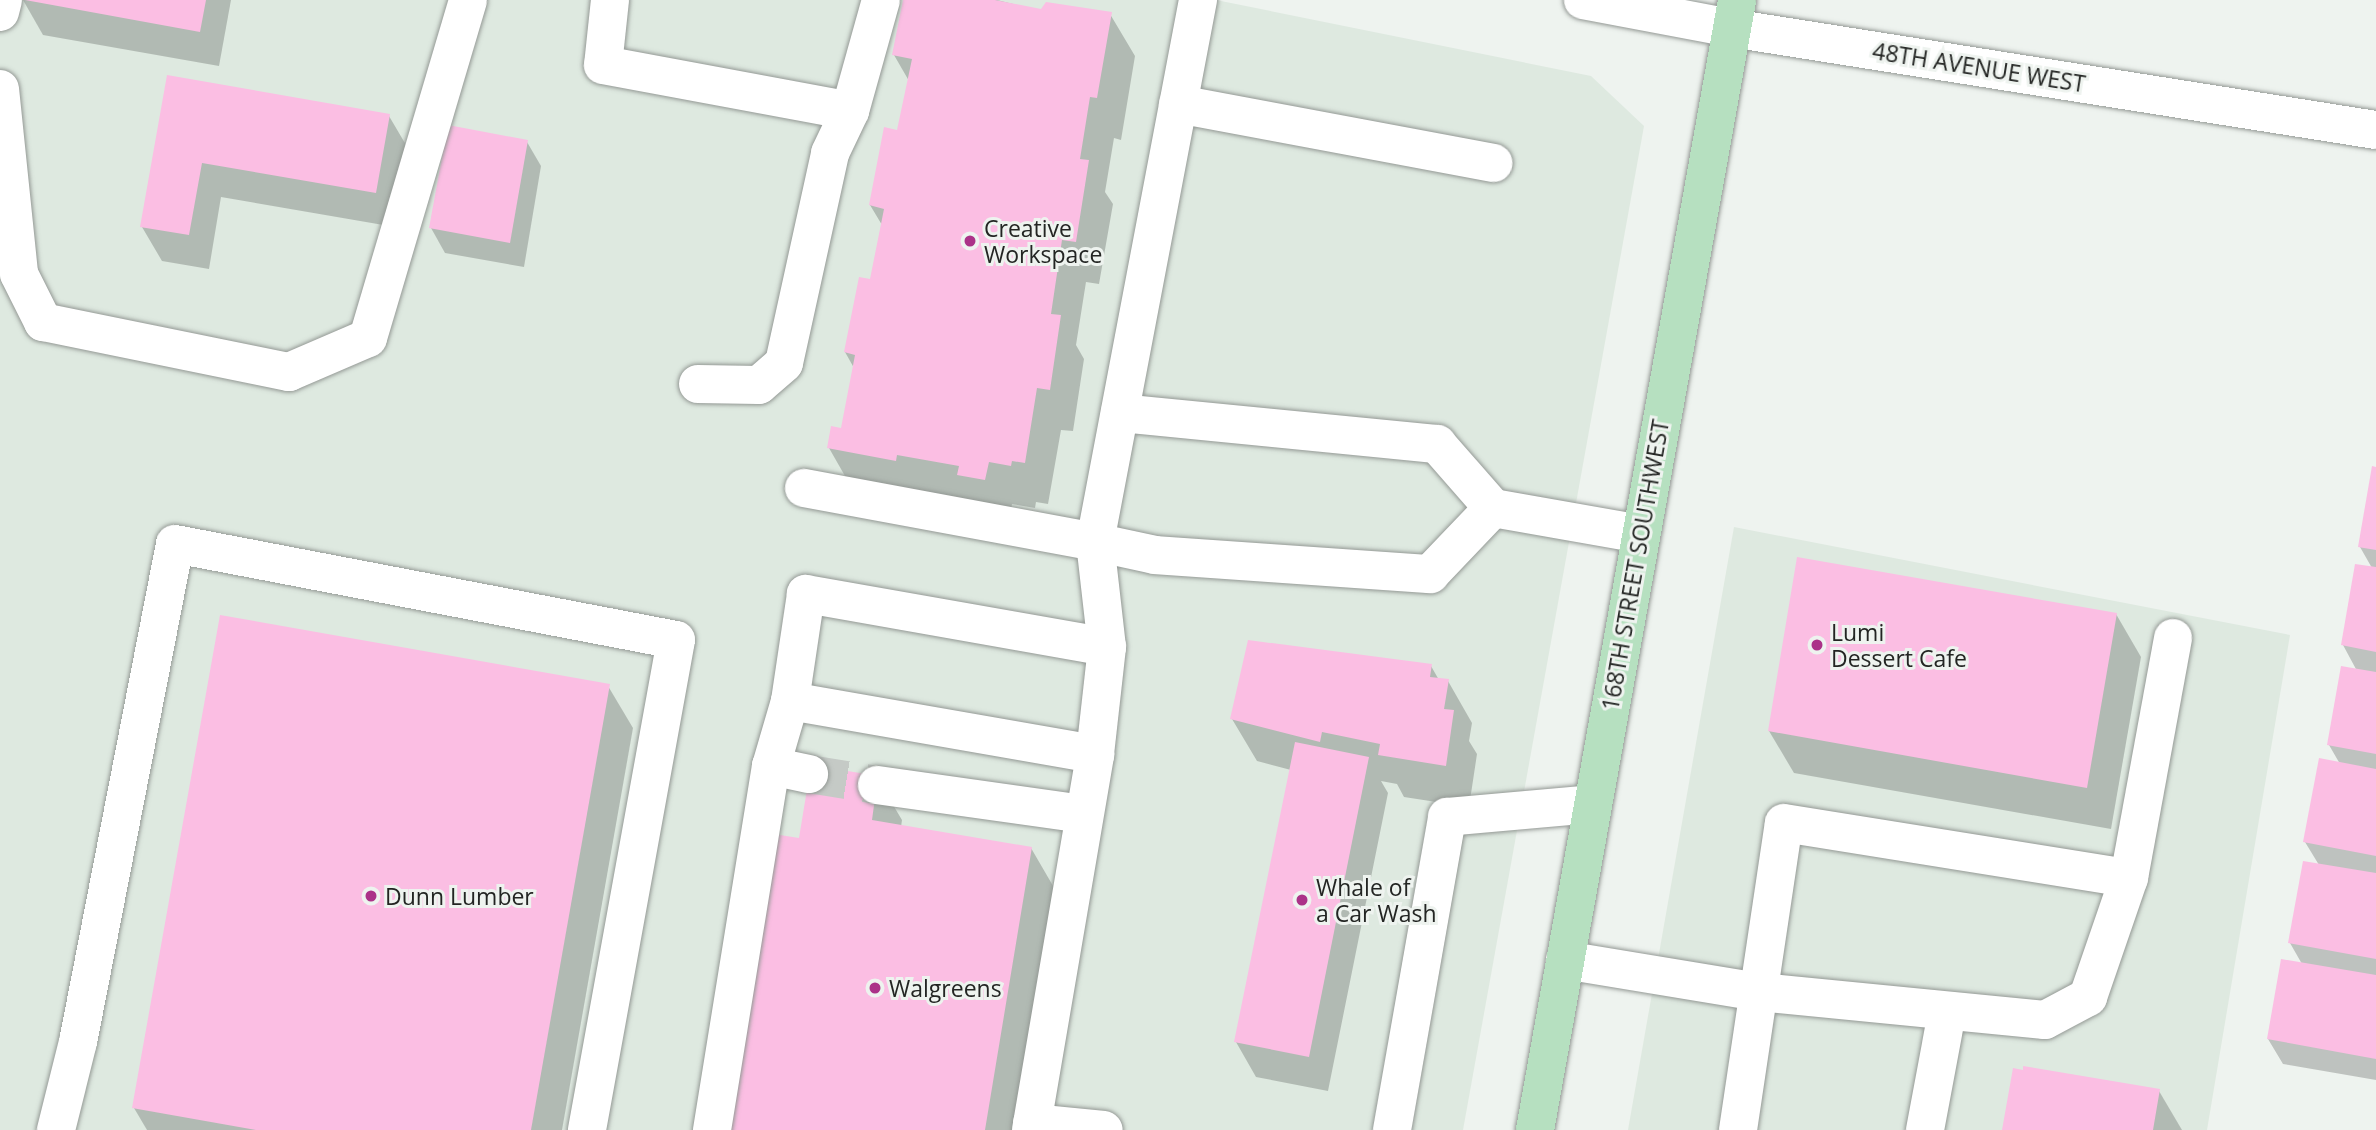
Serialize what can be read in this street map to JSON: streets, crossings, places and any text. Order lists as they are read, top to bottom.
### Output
{
  "streets": {
    "main road": ["168TH STREET SOUTHWEST"],
    "street": ["48TH AVENUE WEST"]
  },
  "crossings": [
    ["48TH AVENUE WEST", "168TH STREET SOUTHWEST"]
  ],
  "places": [
    "Creative Workspace",
    "Lumi Dessert Cafe",
    "Dunn Lumber",
    "Whale of a Car Wash",
    "Walgreens"
  ]
}
